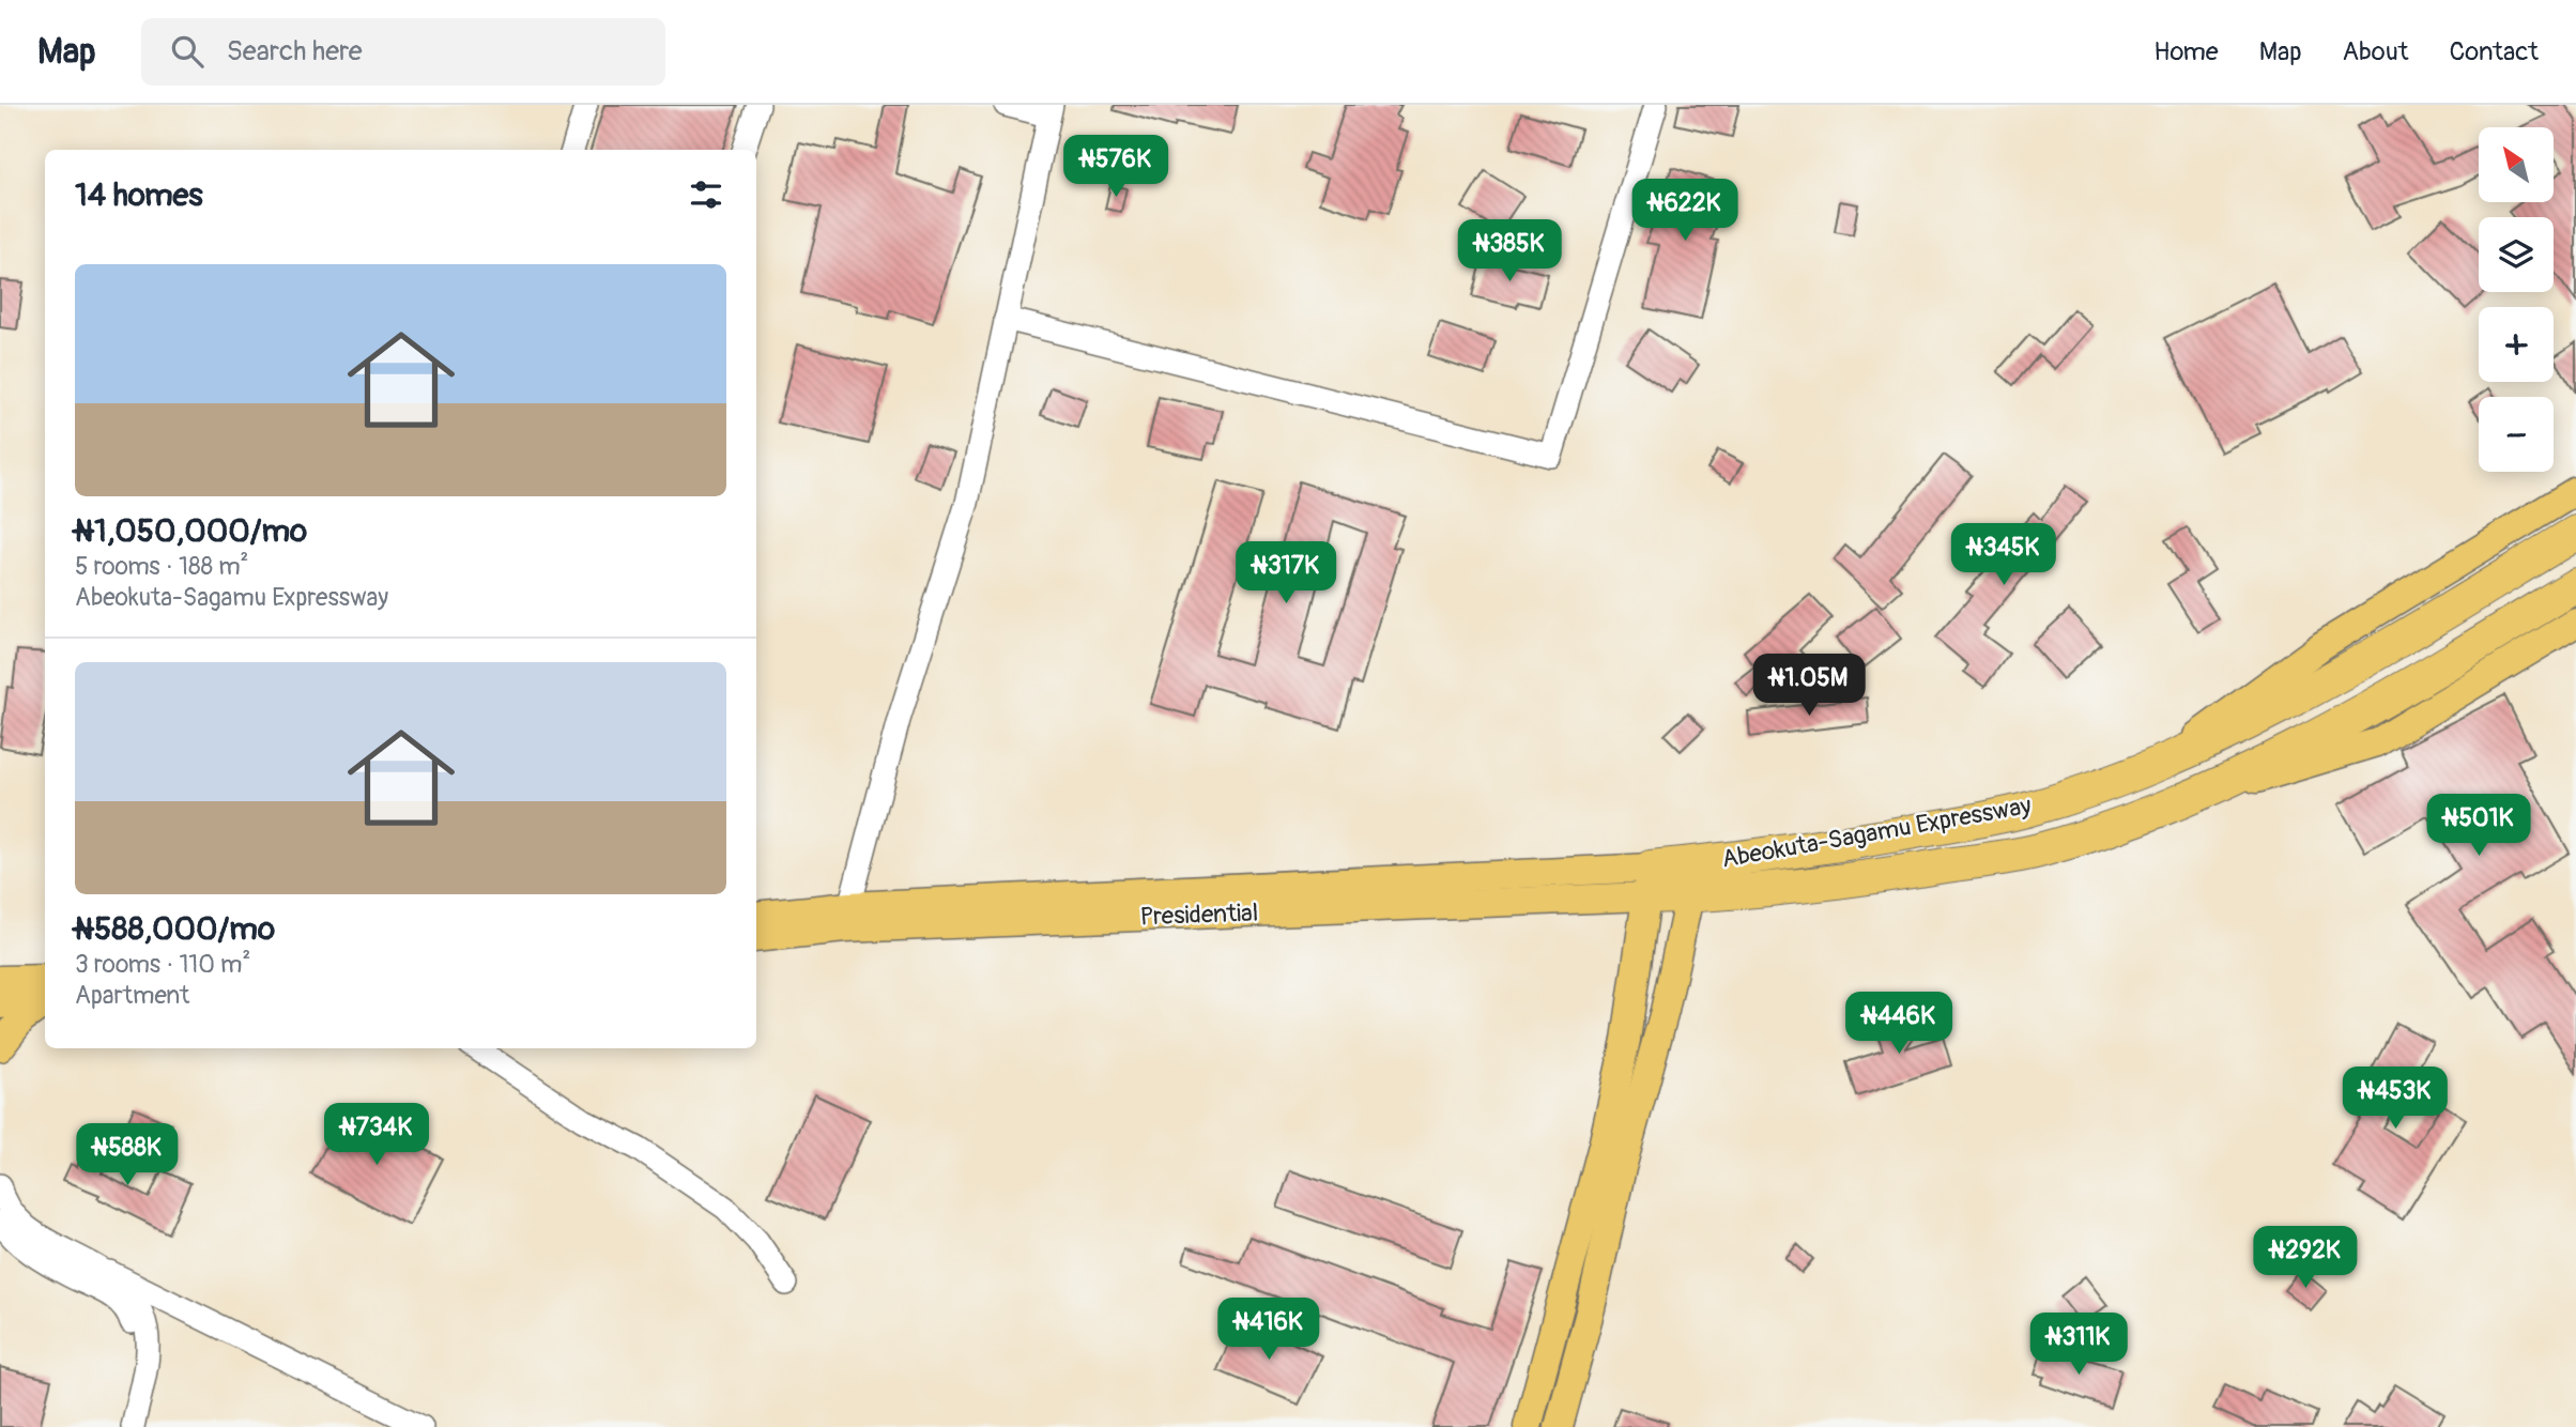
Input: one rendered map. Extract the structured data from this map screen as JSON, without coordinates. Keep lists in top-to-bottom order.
{
  "streets": {
    "highway": ["Abeokuta-Sagamu Expressway"]
  },
  "north": "top left",
  "page": {
    "header": "Map",
    "search": "Search here",
    "nav": [
      "Home",
      "Map",
      "About",
      "Contact"
    ],
    "map_buttons": ["+", "−"],
    "price": [
      "₦576K",
      "₦622K",
      "₦385K",
      "₦345K",
      "₦317K",
      "₦1.05M",
      "₦501K",
      "₦446K",
      "₦453K",
      "₦734K",
      "₦588K",
      "₦292K",
      "₦416K",
      "₦311K"
    ],
    "heading": "14 homes",
    "list": [
      {
        "name": "₦1,050,000/mo",
        "note": "5 rooms · 188 m² · Abeokuta-Sagamu Expressway"
      },
      {
        "name": "₦588,000/mo",
        "note": "3 rooms · 110 m² · Apartment"
      }
    ]
  }
}
